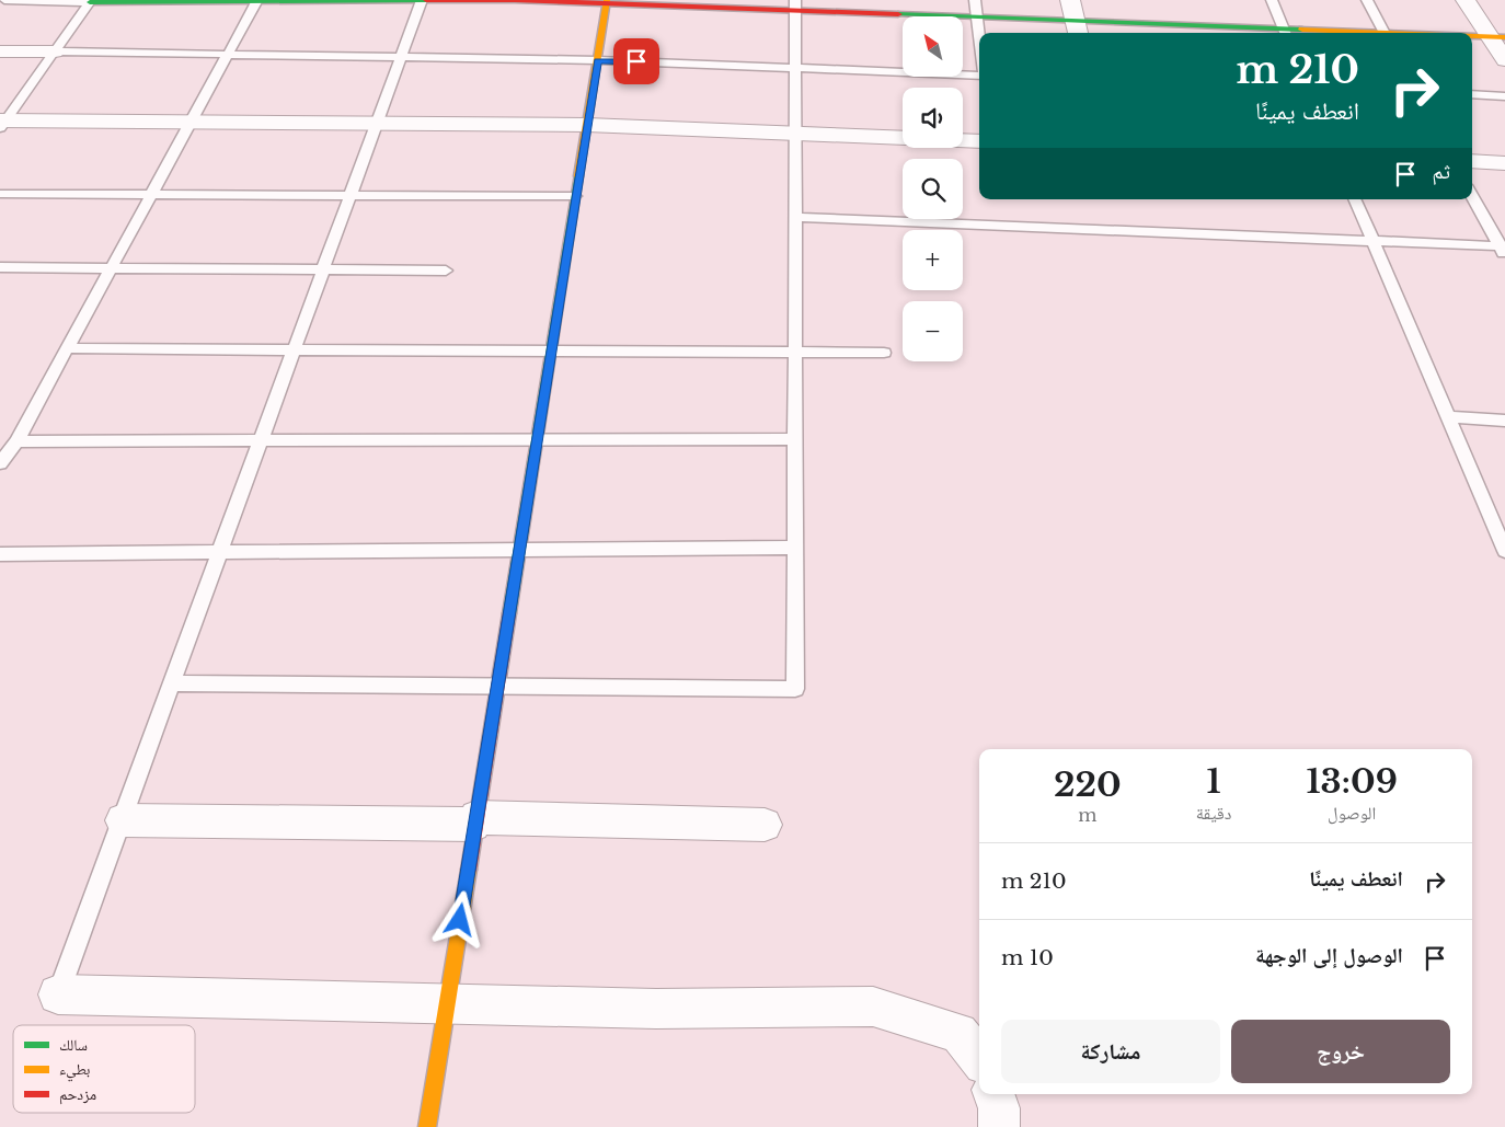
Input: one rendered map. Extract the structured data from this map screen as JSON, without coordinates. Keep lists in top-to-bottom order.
{
  "legend": ["سالك", "بطيء", "مزدحم"],
  "north": "top left",
  "page": {
    "map_buttons": ["+", "−"],
    "turn": ["210 m", "انعطف يمينًا"],
    "then": "ثم",
    "eta": [
      "13:09",
      "الوصول",
      "1",
      "دقيقة",
      "220",
      "m"
    ],
    "list": [
      {
        "name": "انعطف يمينًا",
        "value": "210 m"
      },
      {
        "name": "الوصول إلى الوجهة",
        "value": "10 m"
      }
    ],
    "buttons": ["خروج", "مشاركة"]
  }
}
